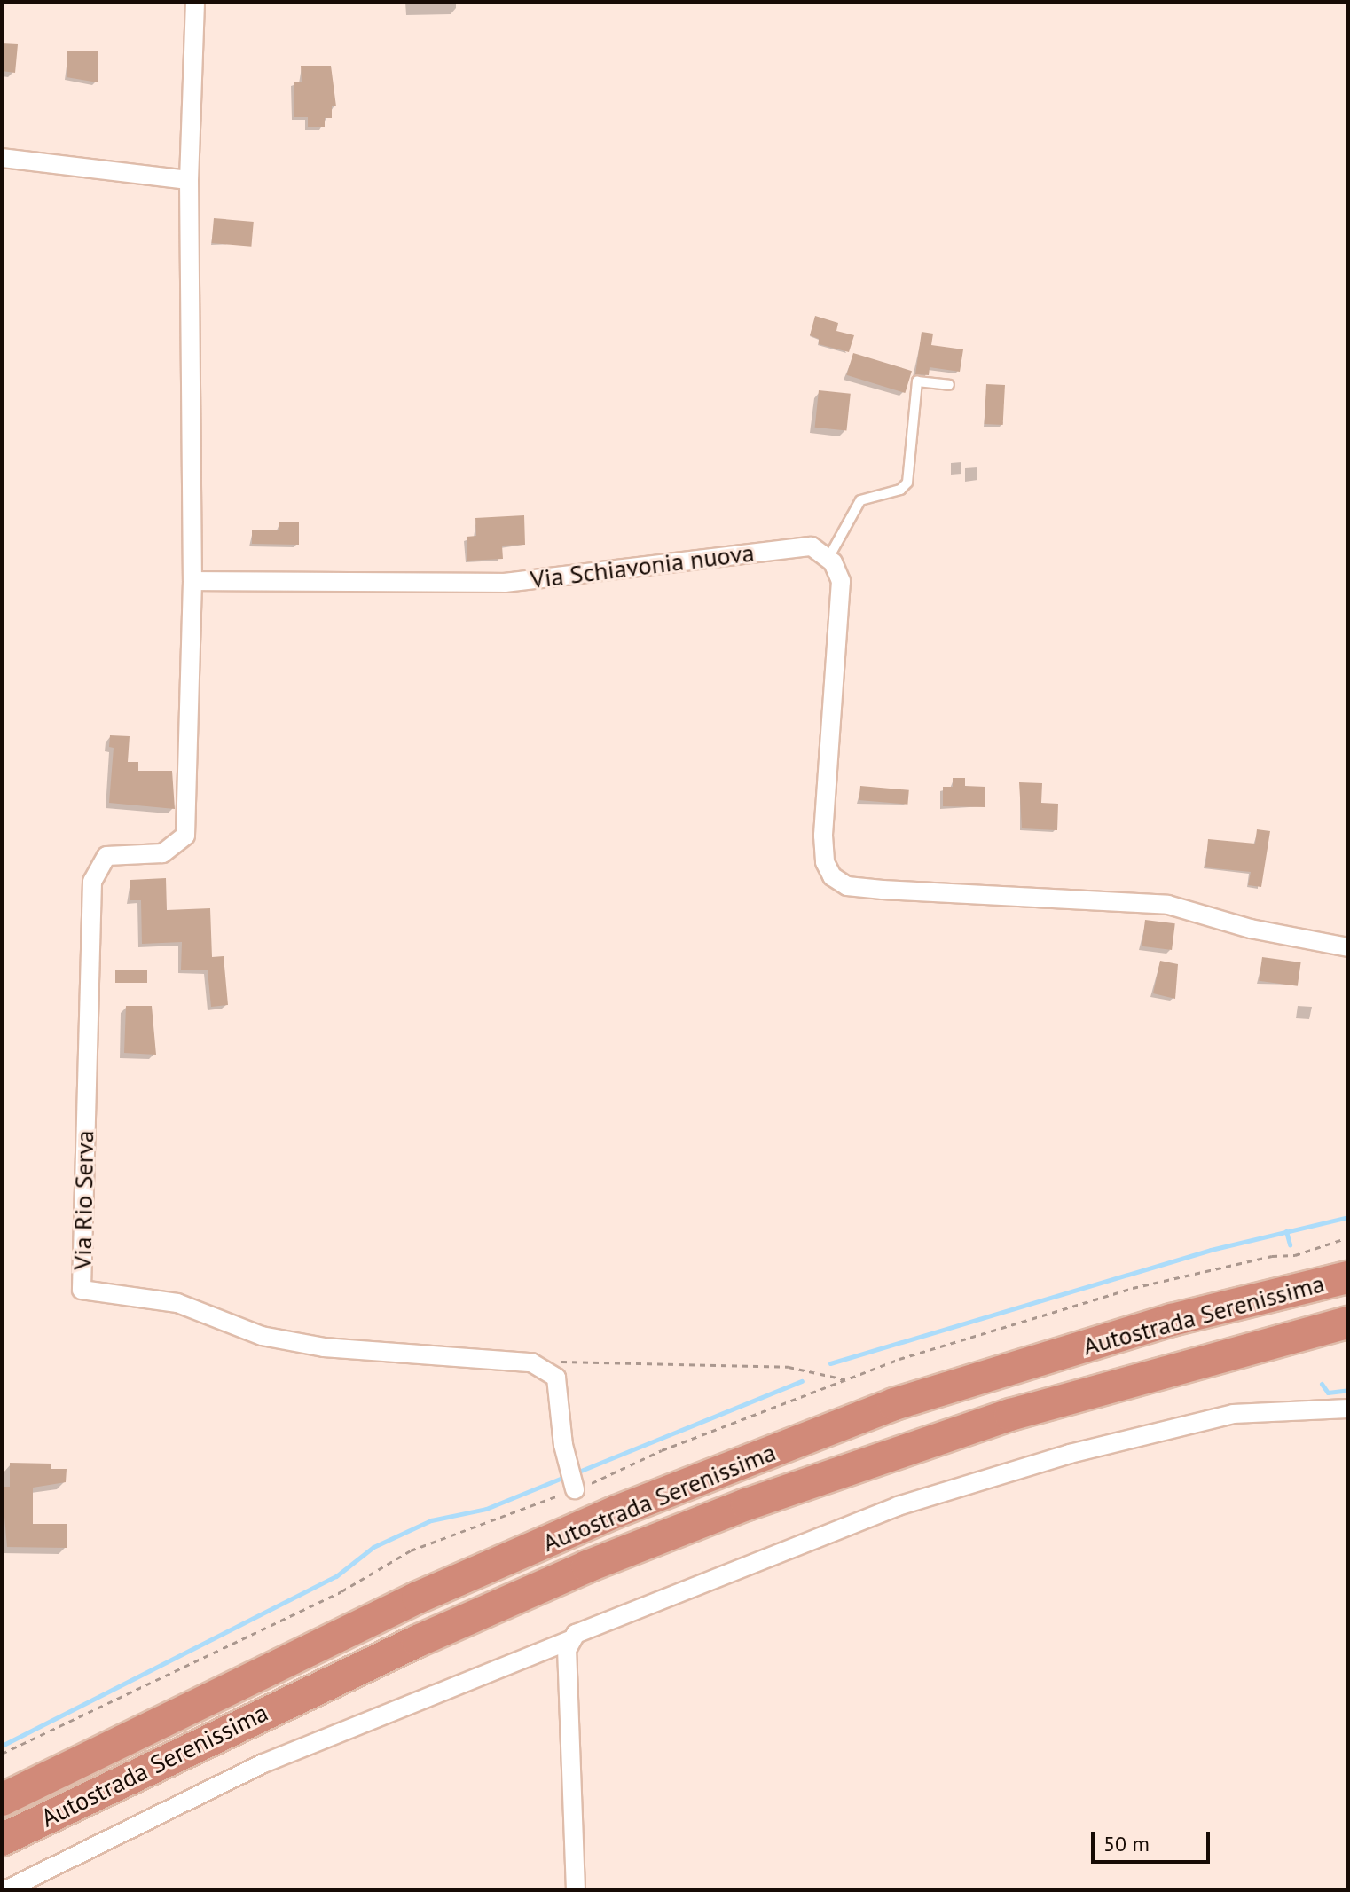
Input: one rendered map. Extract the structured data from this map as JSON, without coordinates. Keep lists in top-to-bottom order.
{
  "streets": {
    "highway": ["Autostrada Serenissima"],
    "street": ["Via Schiavonia nuova", "Via Rio Serva"]
  },
  "crossings": [
    ["Via Schiavonia nuova", "Via Rio Serva"]
  ],
  "scale_bar": "50 m"
}
